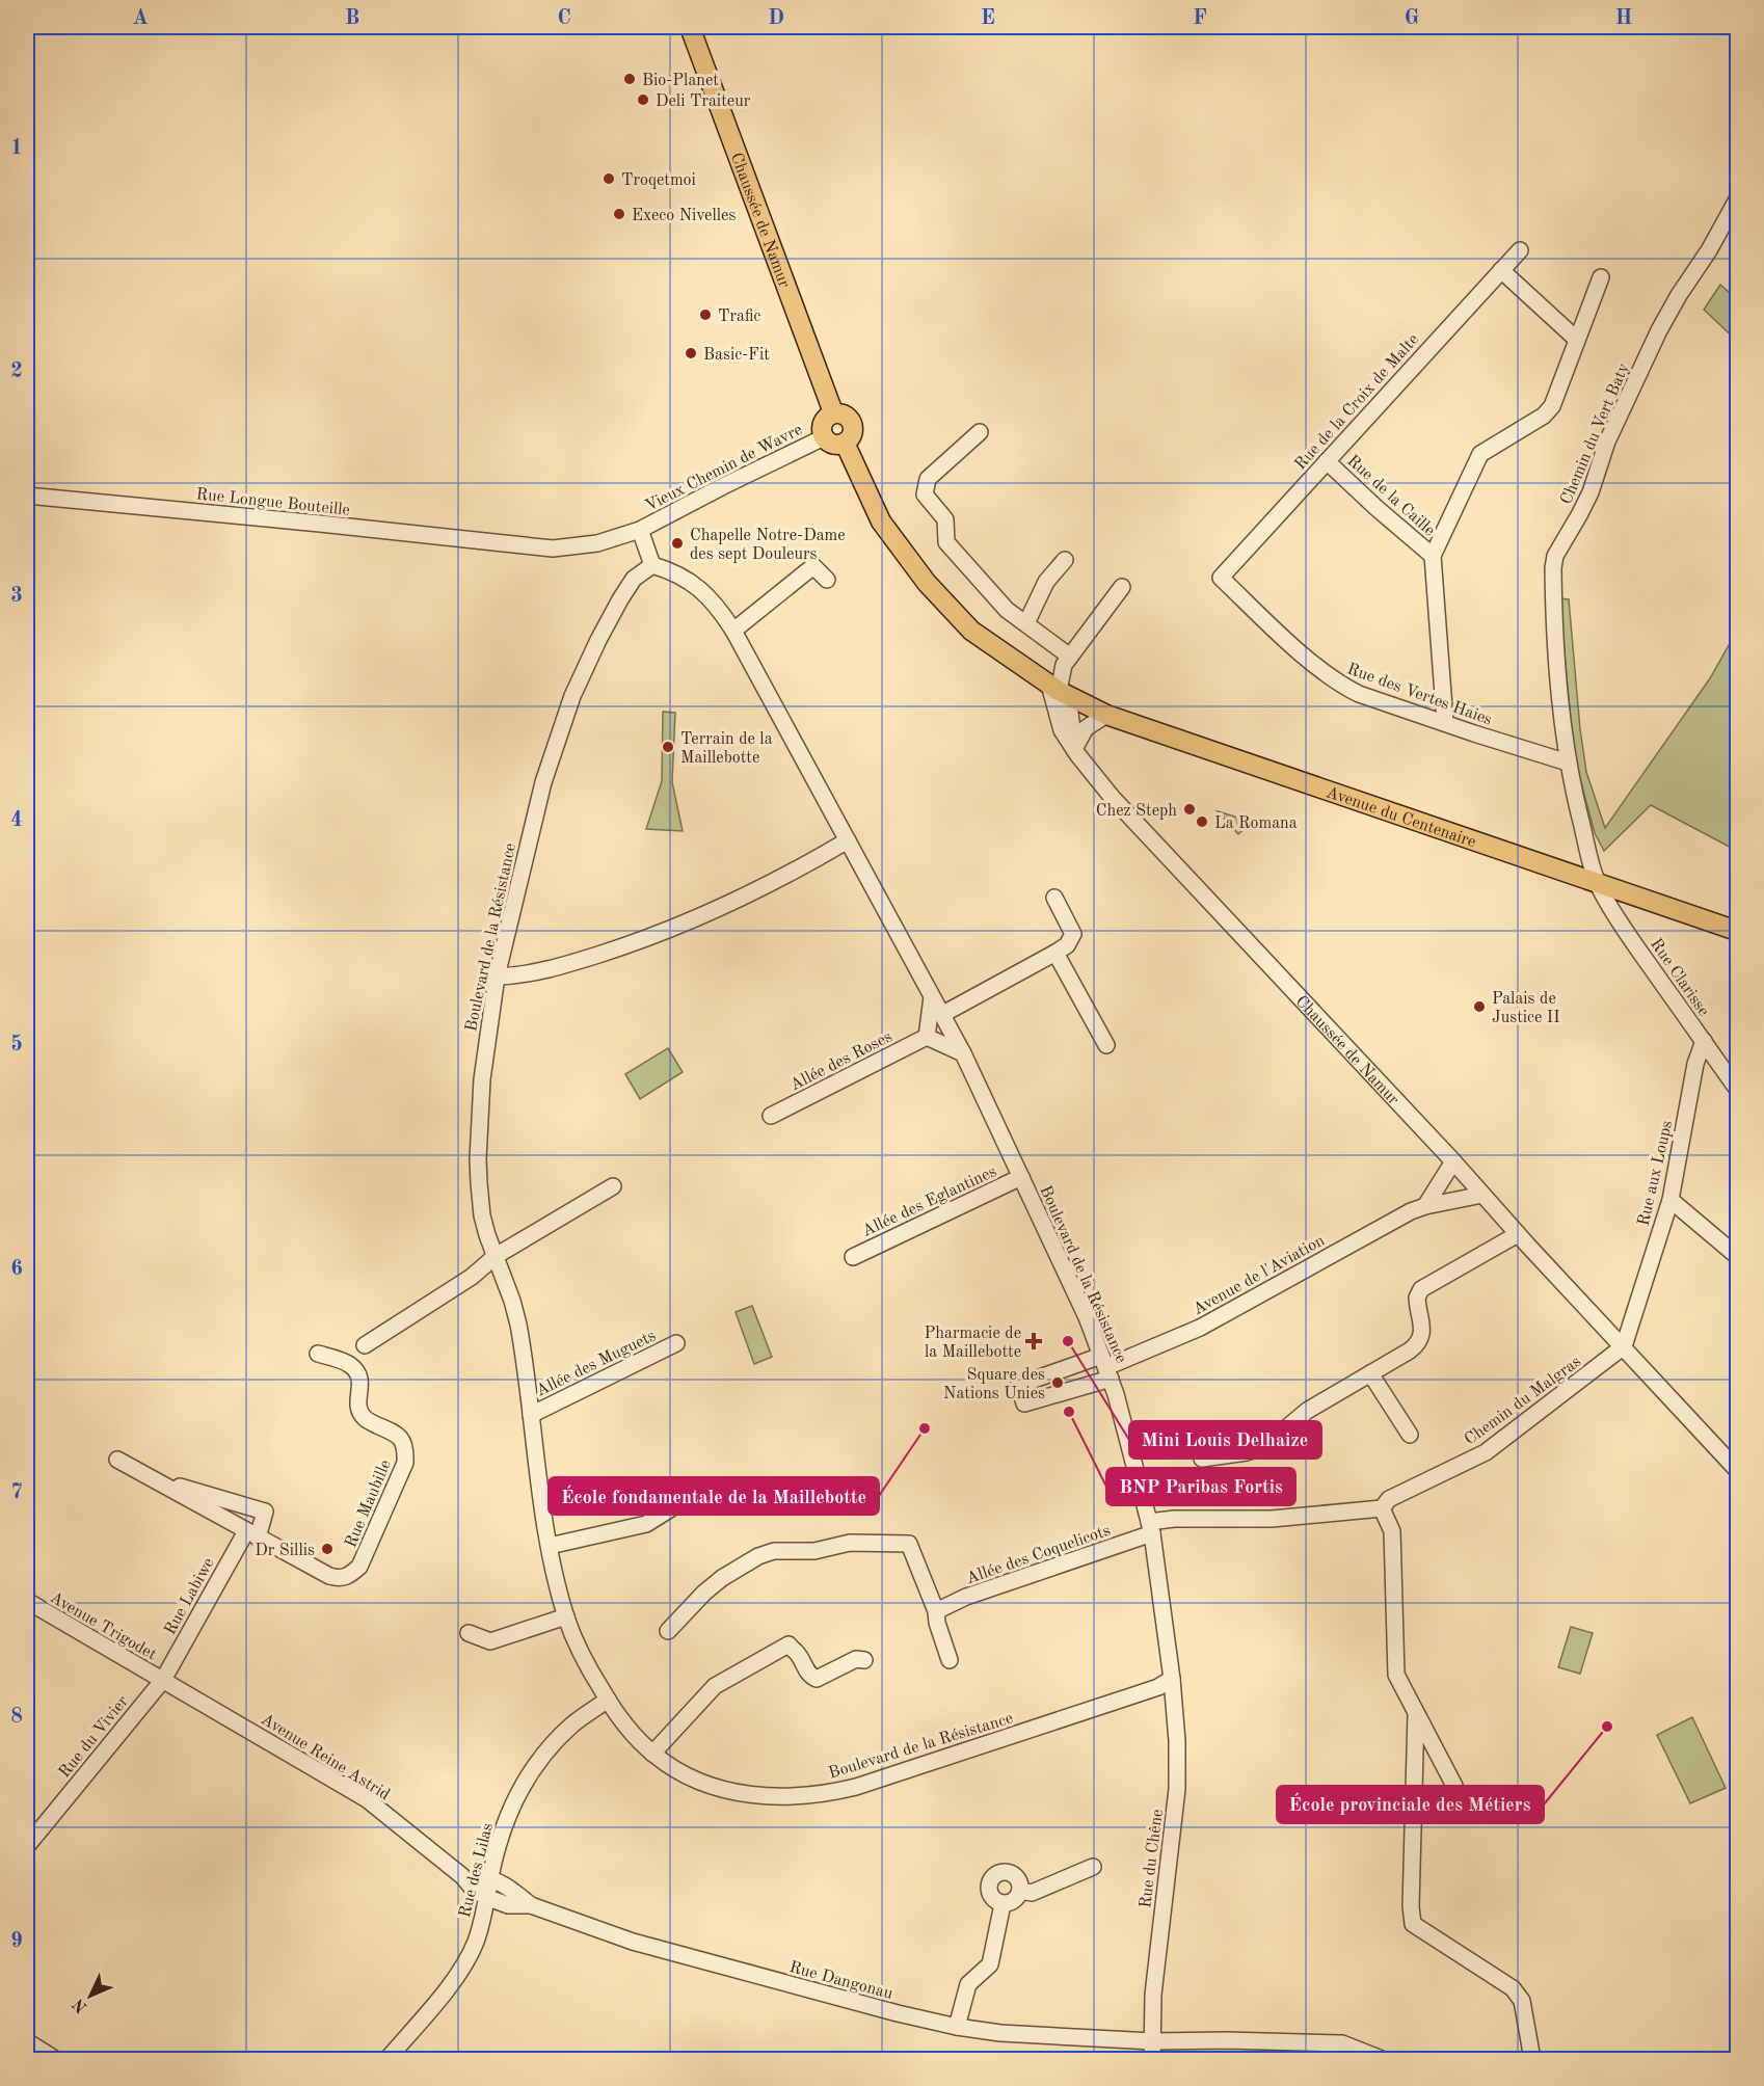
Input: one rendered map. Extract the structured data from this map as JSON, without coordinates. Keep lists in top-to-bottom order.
{
  "streets": {
    "main road": ["Chaussée de Namur", "Avenue du Centenaire"],
    "street": [
      "Rue de la Croix de Malte",
      "Chemin du Vert Baty",
      "Vieux Chemin de Wavre",
      "Rue de la Caille",
      "Rue Longue Bouteille",
      "Rue des Vertes Haies",
      "Boulevard de la Résistance",
      "Rue Clarisse",
      "Allée des Roses",
      "Rue aux Loups",
      "Allée des Eglantines",
      "Avenue de l'Aviation",
      "Allée des Muguets",
      "Chemin du Malgras",
      "Rue Maubille",
      "Allée des Coquelicots",
      "Rue Labiwe",
      "Avenue Trigodet",
      "Rue du Vivier",
      "Avenue Reine Astrid",
      "Rue du Chêne",
      "Rue des Lilas",
      "Rue Dangonau"
    ]
  },
  "crossings": [
    ["Chaussée de Namur", "Vieux Chemin de Wavre"],
    ["Chaussée de Namur", "Avenue du Centenaire"],
    ["Chaussée de Namur", "Rue aux Loups"],
    ["Chaussée de Namur", "Avenue de l'Aviation"],
    ["Chaussée de Namur", "Chemin du Malgras"],
    ["Rue de la Croix de Malte", "Rue de la Caille"],
    ["Rue de la Croix de Malte", "Rue des Vertes Haies"],
    ["Chemin du Vert Baty", "Rue des Vertes Haies"],
    ["Chemin du Vert Baty", "Avenue du Centenaire"],
    ["Chemin du Vert Baty", "Rue Clarisse"],
    ["Vieux Chemin de Wavre", "Rue Longue Bouteille"],
    ["Vieux Chemin de Wavre", "Avenue du Centenaire"],
    ["Avenue du Centenaire", "Rue Clarisse"],
    ["Boulevard de la Résistance", "Allée des Eglantines"],
    ["Boulevard de la Résistance", "Avenue de l'Aviation"],
    ["Boulevard de la Résistance", "Allée des Muguets"],
    ["Boulevard de la Résistance", "Allée des Coquelicots"],
    ["Boulevard de la Résistance", "Rue du Chêne"],
    ["Boulevard de la Résistance", "Rue des Lilas"],
    ["Rue Clarisse", "Rue aux Loups"],
    ["Rue aux Loups", "Chemin du Malgras"],
    ["Rue Maubille", "Rue Labiwe"],
    ["Rue Labiwe", "Avenue Trigodet"],
    ["Rue Labiwe", "Rue du Vivier"],
    ["Rue Labiwe", "Avenue Reine Astrid"],
    ["Avenue Trigodet", "Rue du Vivier"],
    ["Avenue Trigodet", "Avenue Reine Astrid"],
    ["Rue du Vivier", "Avenue Reine Astrid"],
    ["Avenue Reine Astrid", "Rue des Lilas"],
    ["Avenue Reine Astrid", "Rue Dangonau"],
    ["Rue du Chêne", "Rue Dangonau"],
    ["Rue des Lilas", "Rue Dangonau"]
  ],
  "places": {
    "other": [
      "Bio-Planet",
      "Deli Traiteur",
      "Troqetmoi",
      "Execo Nivelles",
      "Trafic",
      "Basic-Fit",
      "Chapelle Notre-Dame des sept Douleurs",
      "Terrain de la Maillebotte",
      "Chez Steph",
      "La Romana",
      "Palais de Justice II",
      "Mini Louis Delhaize",
      "Square des Nations Unies",
      "BNP Paribas Fortis",
      "École fondamentale de la Maillebotte",
      "Dr Sillis",
      "École provinciale des Métiers"
    ],
    "health": ["Pharmacie de la Maillebotte"]
  },
  "north": "bottom left",
  "grid": {
    "columns": [
      "A",
      "B",
      "C",
      "D",
      "E",
      "F",
      "G",
      "H"
    ],
    "rows": [
      "1",
      "2",
      "3",
      "4",
      "5",
      "6",
      "7",
      "8",
      "9"
    ]
  }
}
